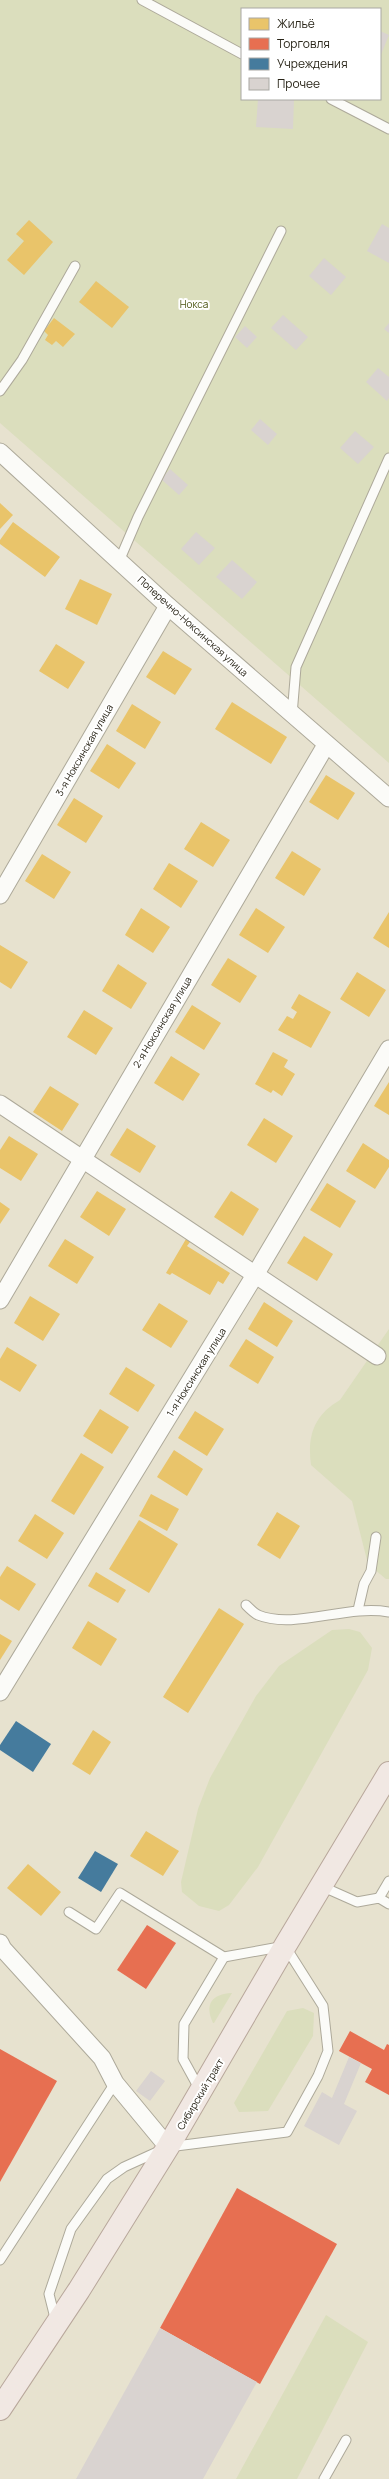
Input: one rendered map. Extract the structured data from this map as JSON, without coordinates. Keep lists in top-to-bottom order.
{
  "streets": {
    "main road": ["Сибирский тракт"],
    "street": [
      "Поперечно-Ноксинская улица",
      "3-я Ноксинская улица",
      "2-я Ноксинская улица",
      "1-я Ноксинская улица"
    ]
  },
  "crossings": [
    ["Поперечно-Ноксинская улица", "3-я Ноксинская улица"],
    ["Поперечно-Ноксинская улица", "2-я Ноксинская улица"]
  ],
  "parks": ["Нокса"],
  "legend": [
    "Жильё",
    "Торговля",
    "Учреждения",
    "Прочее"
  ]
}
